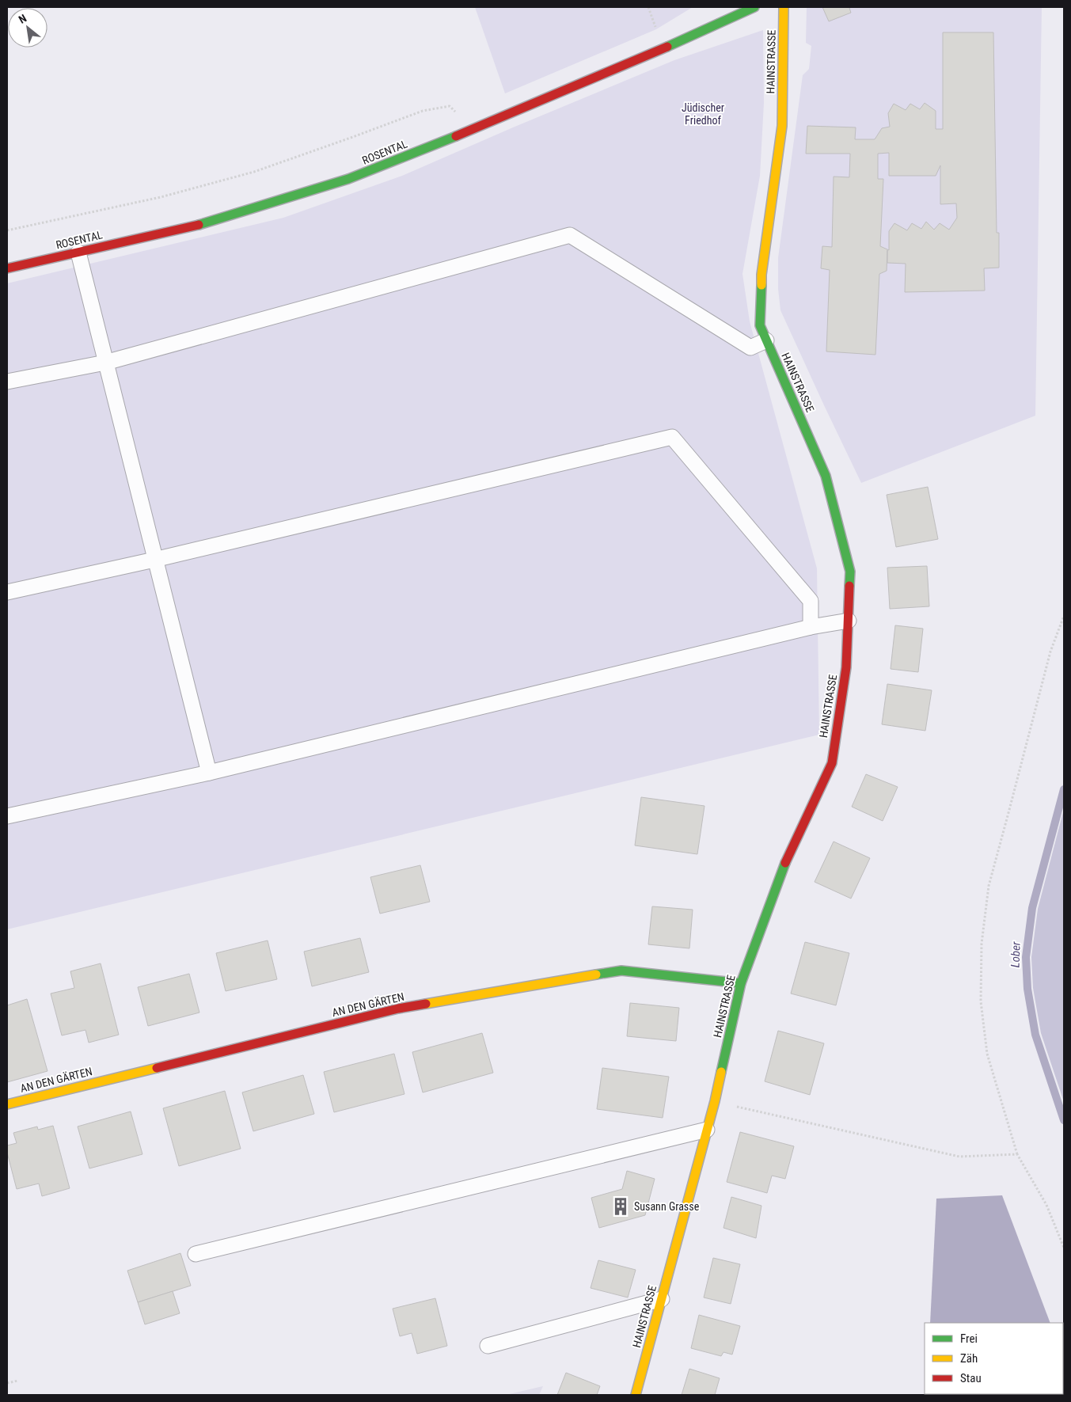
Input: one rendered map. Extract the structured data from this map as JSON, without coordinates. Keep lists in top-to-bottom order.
{
  "streets": {
    "street": ["HAINSTRASSE", "ROSENTAL", "AN DEN GÄRTEN"]
  },
  "crossings": [
    ["HAINSTRASSE", "AN DEN GÄRTEN"]
  ],
  "water": ["Lober"],
  "parks": ["Jüdischer Friedhof"],
  "places": {
    "building": ["Susann Grasse"]
  },
  "legend": ["Frei", "Zäh", "Stau"],
  "north": "top left"
}
